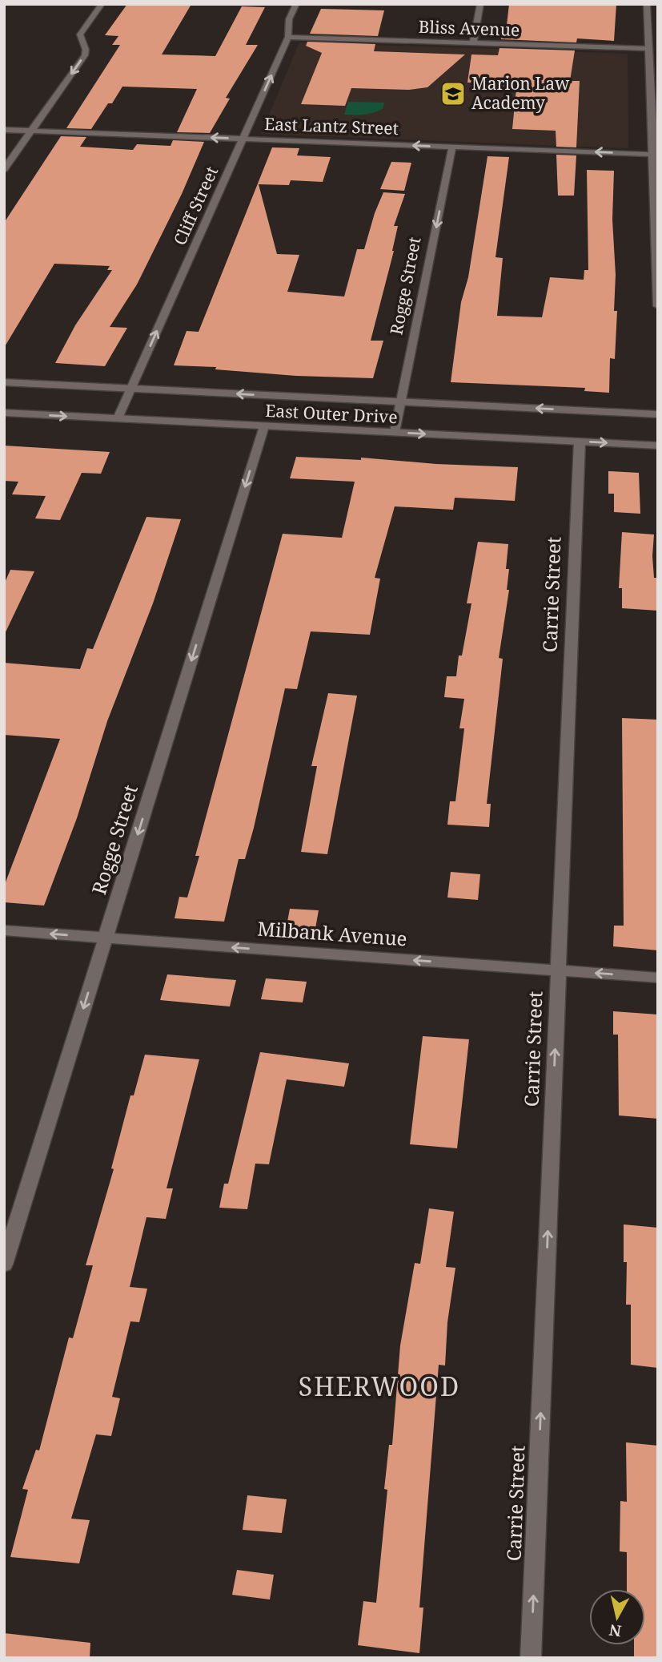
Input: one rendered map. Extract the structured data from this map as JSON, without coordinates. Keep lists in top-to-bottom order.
{
  "streets": {
    "street": [
      "Bliss Avenue",
      "East Lantz Street",
      "Cliff Street",
      "Rogge Street",
      "East Outer Drive",
      "Carrie Street",
      "Milbank Avenue"
    ]
  },
  "crossings": [
    ["Bliss Avenue", "Cliff Street"],
    ["East Lantz Street", "Cliff Street"],
    ["East Lantz Street", "Rogge Street"],
    ["Cliff Street", "East Outer Drive"],
    ["Rogge Street", "East Outer Drive"],
    ["Rogge Street", "Milbank Avenue"],
    ["East Outer Drive", "Carrie Street"],
    ["Carrie Street", "Milbank Avenue"]
  ],
  "one_way": [
    "East Lantz Street",
    "Cliff Street",
    "Rogge Street",
    "Carrie Street",
    "Milbank Avenue"
  ],
  "districts": ["SHERWOOD"],
  "places": {
    "school or university": ["Marion Law Academy"]
  },
  "north": "bottom"
}
